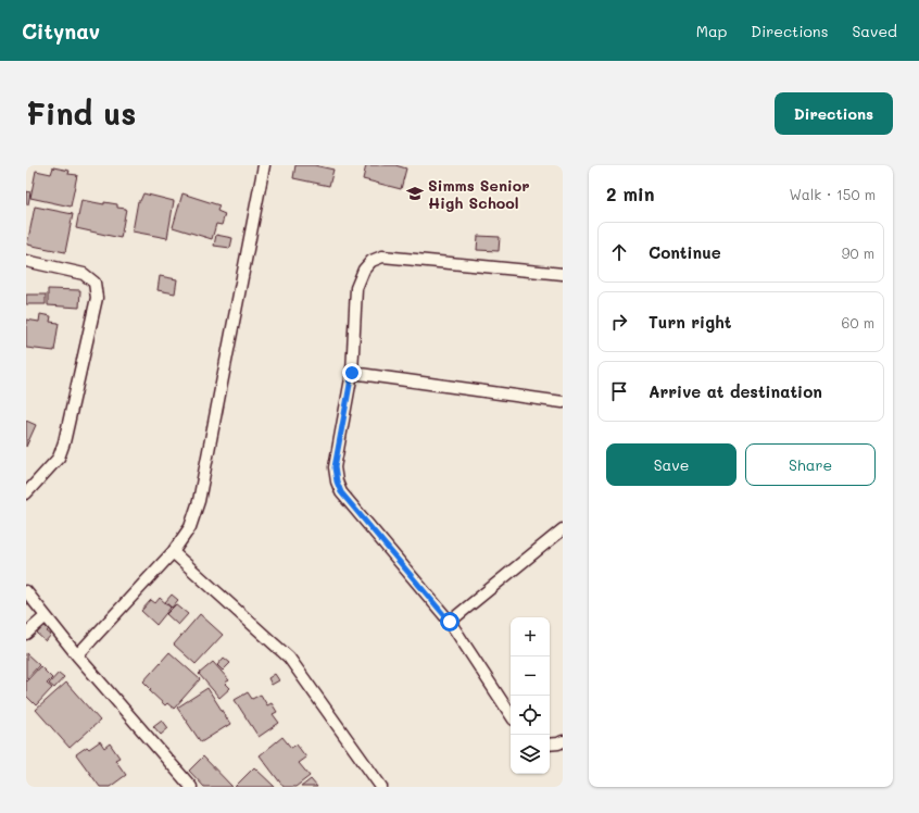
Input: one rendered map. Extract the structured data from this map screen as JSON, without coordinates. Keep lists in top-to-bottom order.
{
  "places": {
    "school or university": ["Simms Senior High School"]
  },
  "page": {
    "header": "Citynav",
    "nav": ["Map", "Directions", "Saved"],
    "buttons": [
      "Directions",
      ["Save", "Share"]
    ],
    "title": "Find us",
    "heading": ["2 min", "Walk · 150 m"],
    "list": [
      ["Continue", "90 m"],
      ["Turn right", "60 m"],
      "Arrive at destination"
    ],
    "map_buttons": ["+", "−"]
  }
}
